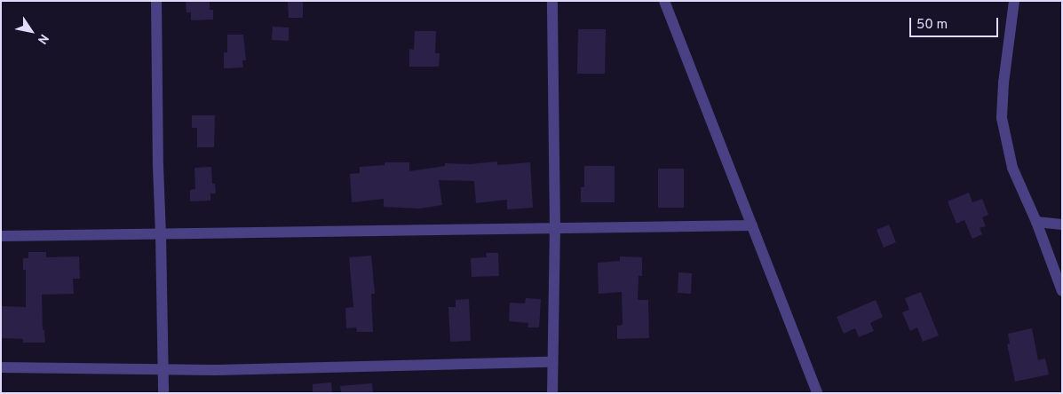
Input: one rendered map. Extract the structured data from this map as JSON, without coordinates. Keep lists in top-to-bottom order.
{
  "scale_bar": "50 m",
  "north": "bottom right"
}
